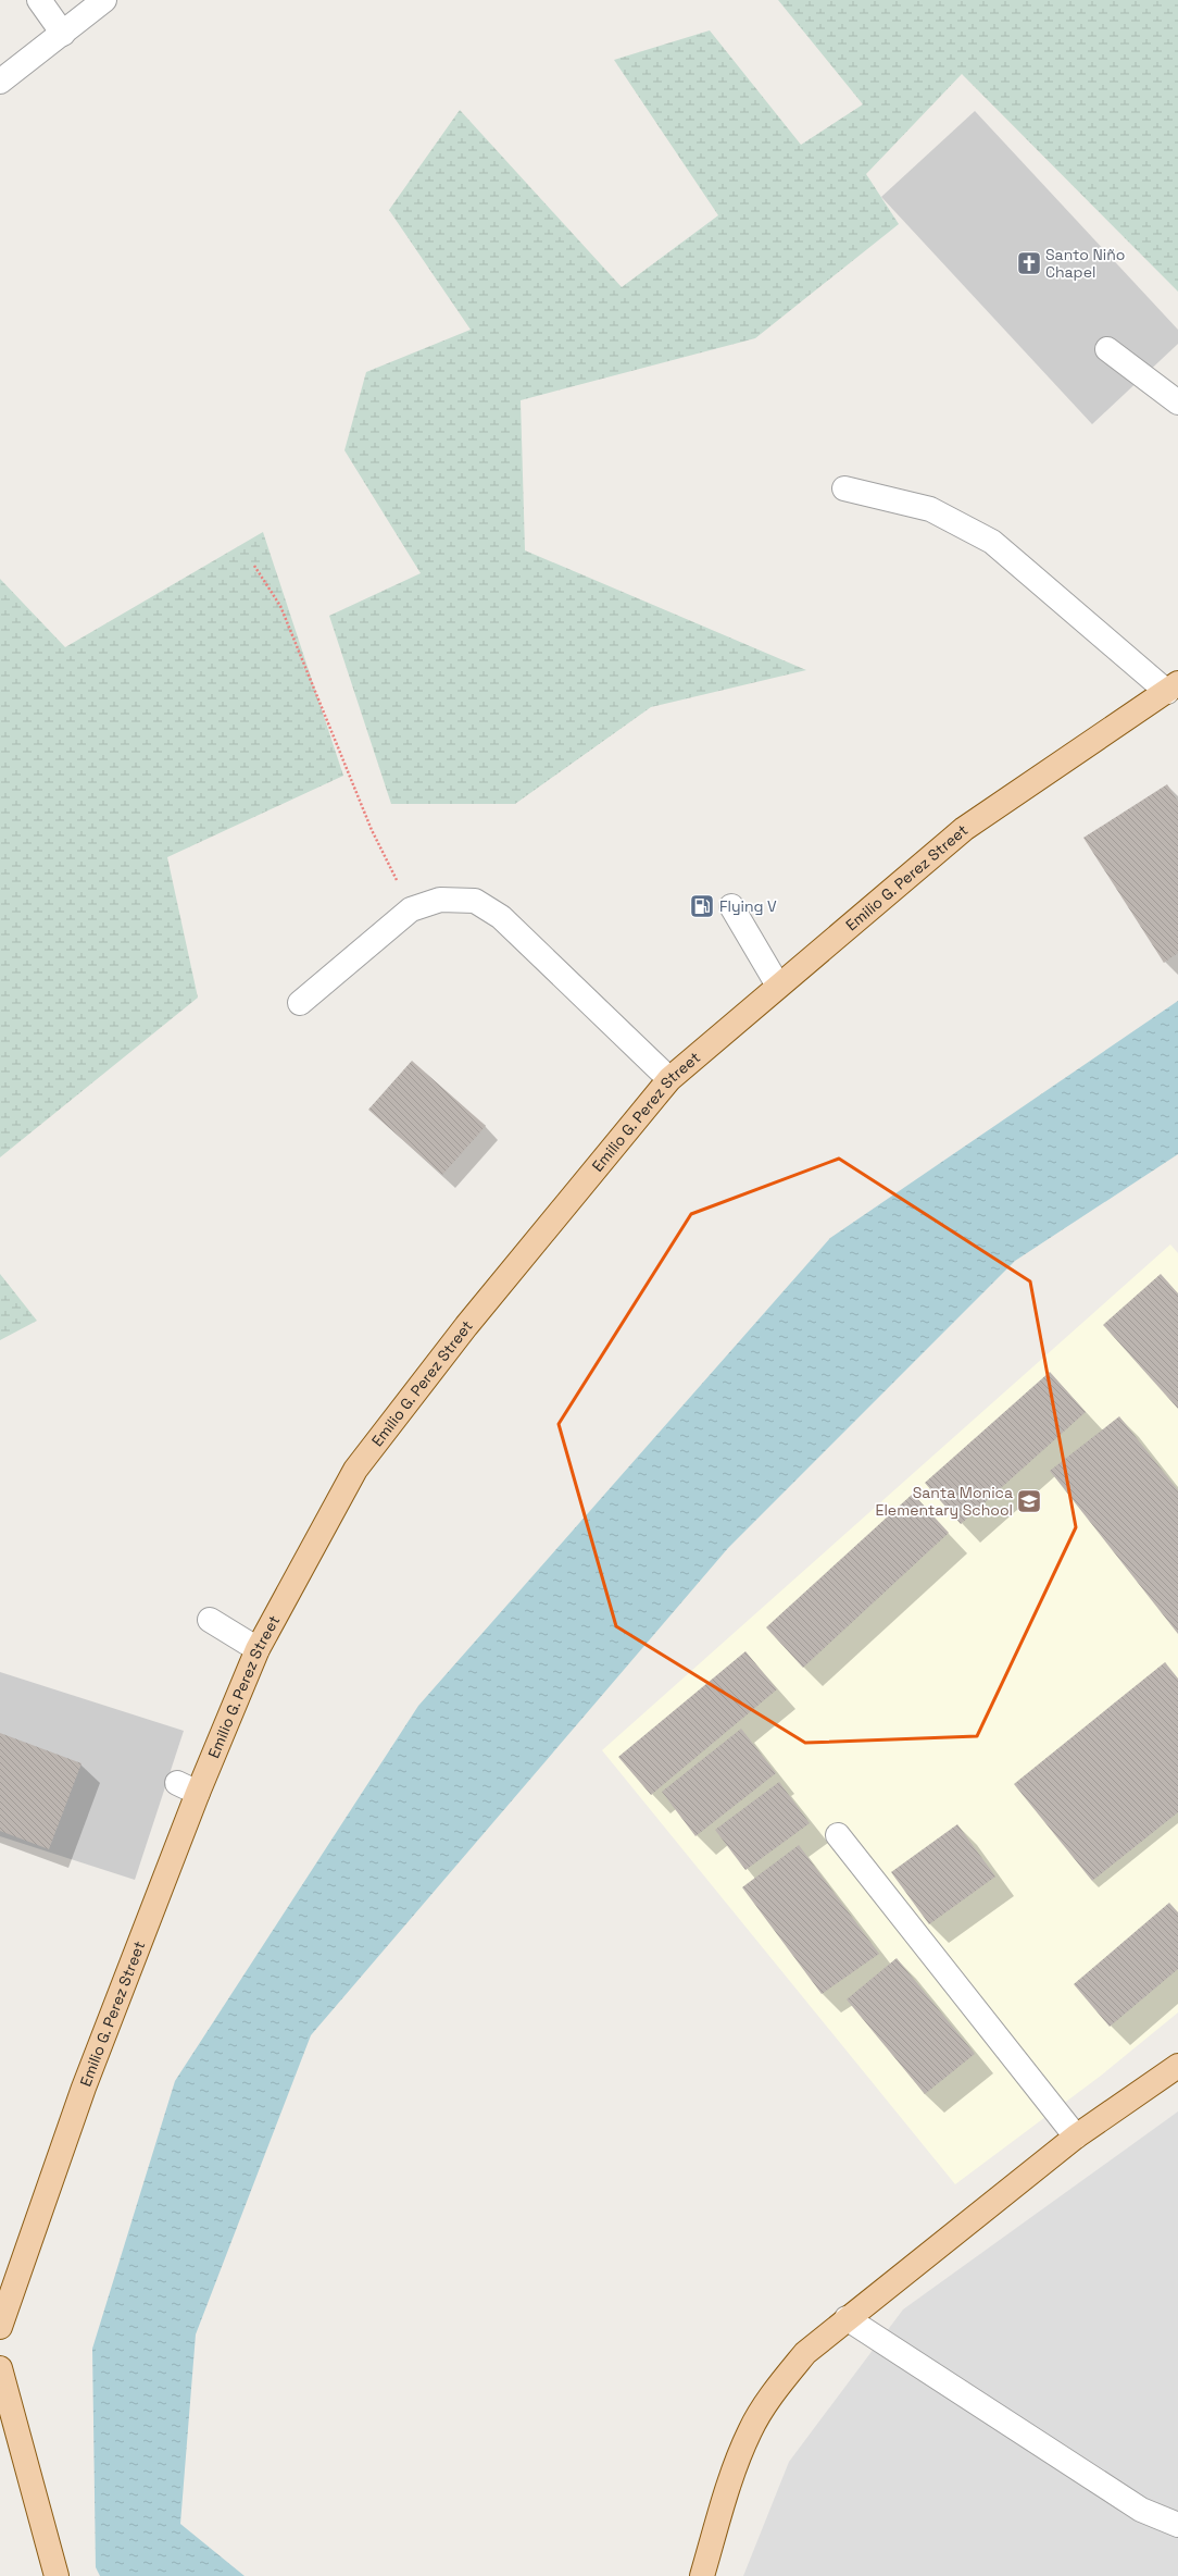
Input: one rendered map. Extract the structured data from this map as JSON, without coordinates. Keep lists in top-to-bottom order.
{
  "streets": {
    "main road": ["Emilio G. Perez Street"]
  },
  "places": {
    "church": ["Santo Niño Chapel"],
    "fuel station": ["Flying V"],
    "school or university": ["Santa Monica Elementary School"]
  }
}
